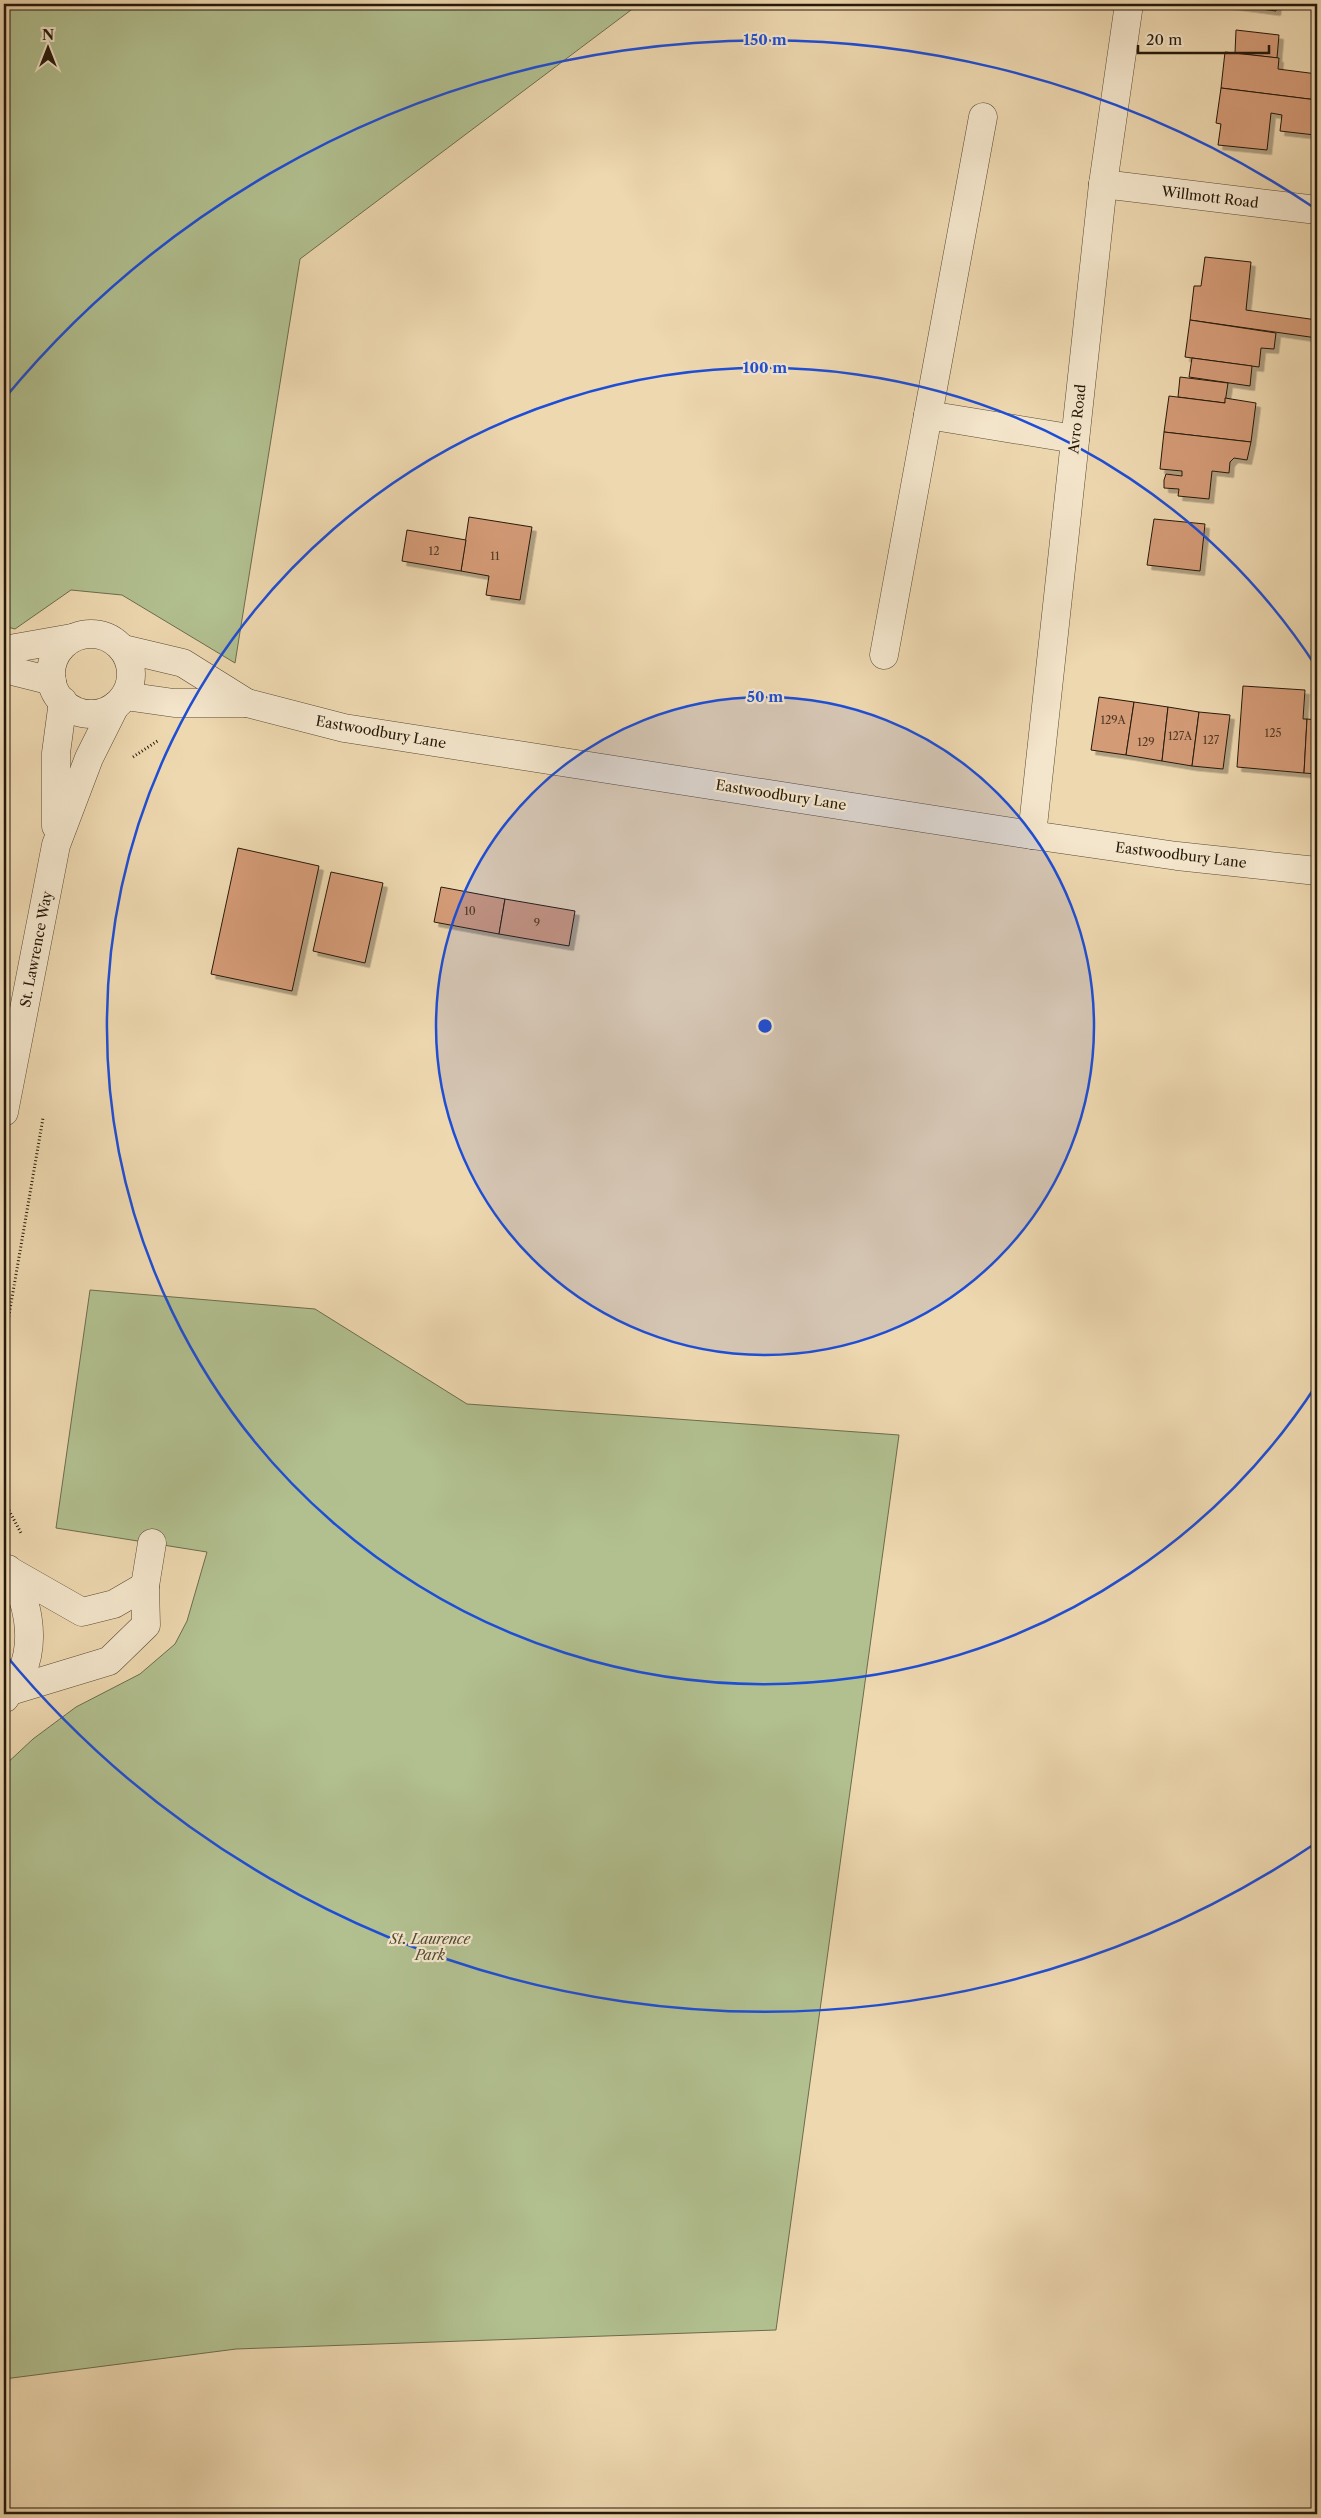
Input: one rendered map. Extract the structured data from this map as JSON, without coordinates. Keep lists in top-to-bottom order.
{
  "streets": {
    "street": [
      "Willmott Road",
      "Avro Road",
      "Eastwoodbury Lane",
      "St. Lawrence Way"
    ]
  },
  "crossings": [
    ["Willmott Road", "Avro Road"],
    ["Avro Road", "Eastwoodbury Lane"],
    ["Eastwoodbury Lane", "St. Lawrence Way"]
  ],
  "parks": ["St. Laurence Park"],
  "house_numbers": [
    "12",
    "11",
    "129A",
    "125",
    "127A",
    "127",
    "129",
    "10",
    "9"
  ],
  "scale_bar": "20 m",
  "north": "top",
  "rings": ["150 m", "100 m", "50 m"]
}
